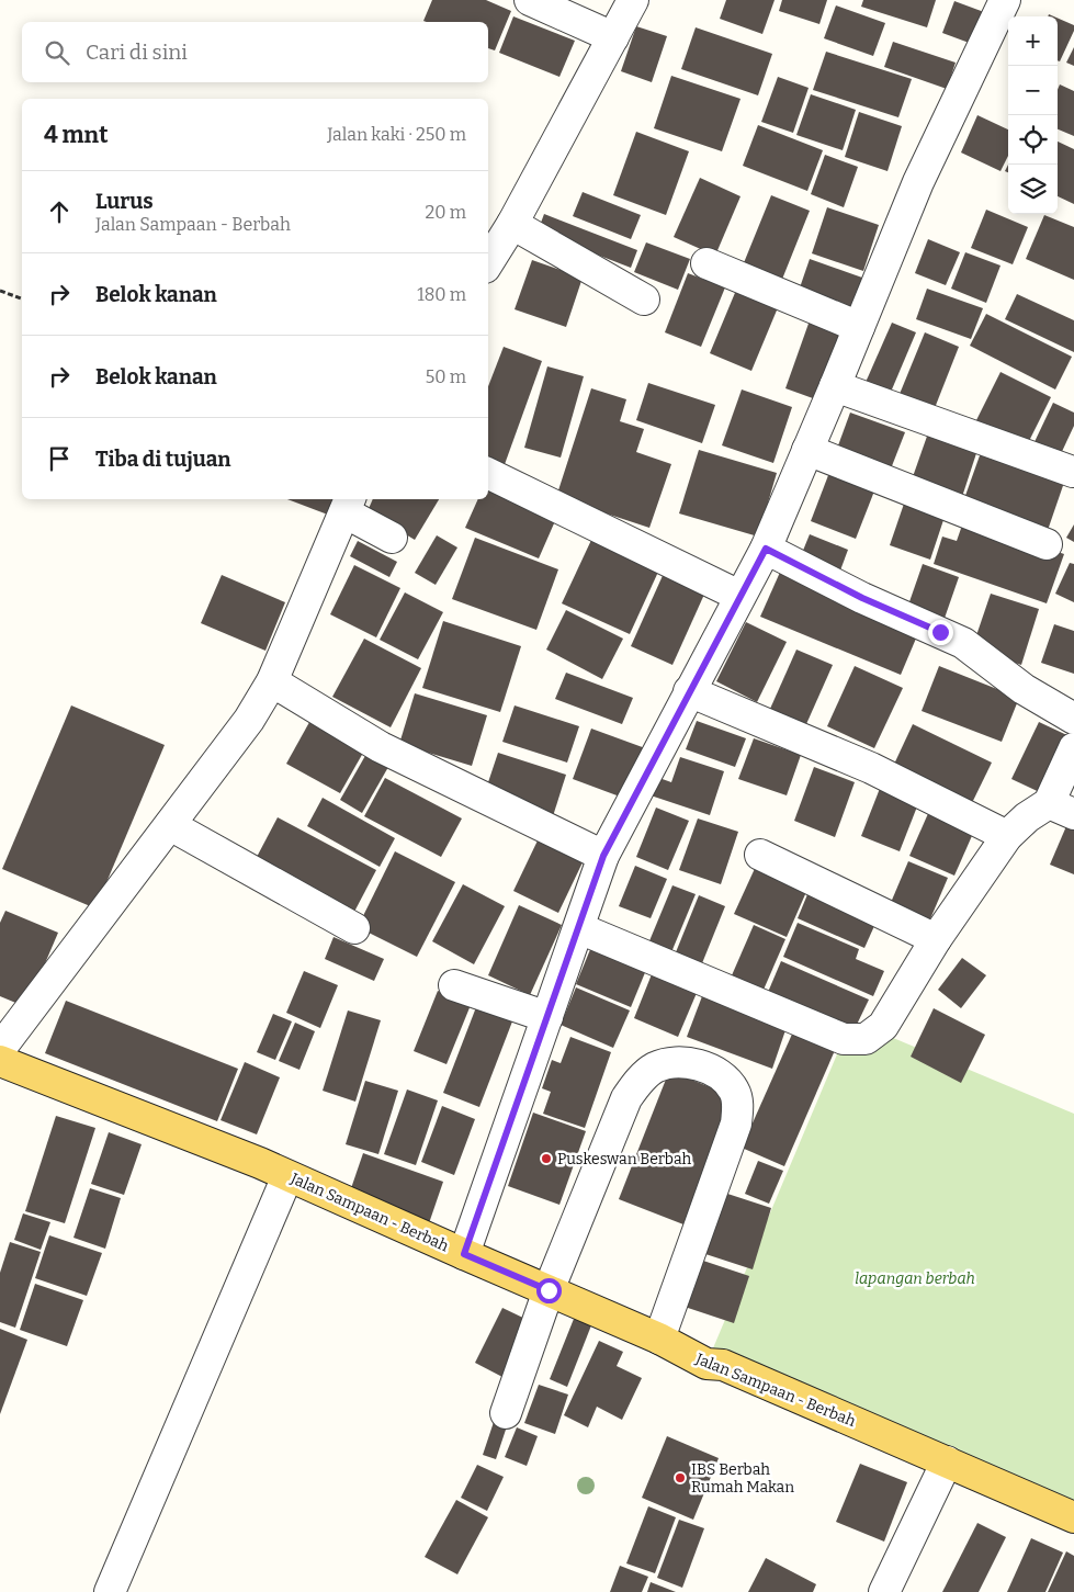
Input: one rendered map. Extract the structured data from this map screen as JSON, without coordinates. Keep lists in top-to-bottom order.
{
  "streets": {
    "main road": ["Jalan Sampaan - Berbah"]
  },
  "parks": ["lapangan berbah"],
  "places": ["Puskeswan Berbah", "IBS Berbah Rumah Makan"],
  "page": {
    "map_buttons": ["+", "−"],
    "search": "Cari di sini",
    "heading": ["4 mnt", "Jalan kaki · 250 m"],
    "list": [
      ["Lurus", "Jalan Sampaan - Berbah", "20 m"],
      ["Belok kanan", "180 m"],
      ["Belok kanan", "50 m"],
      "Tiba di tujuan"
    ]
  }
}
